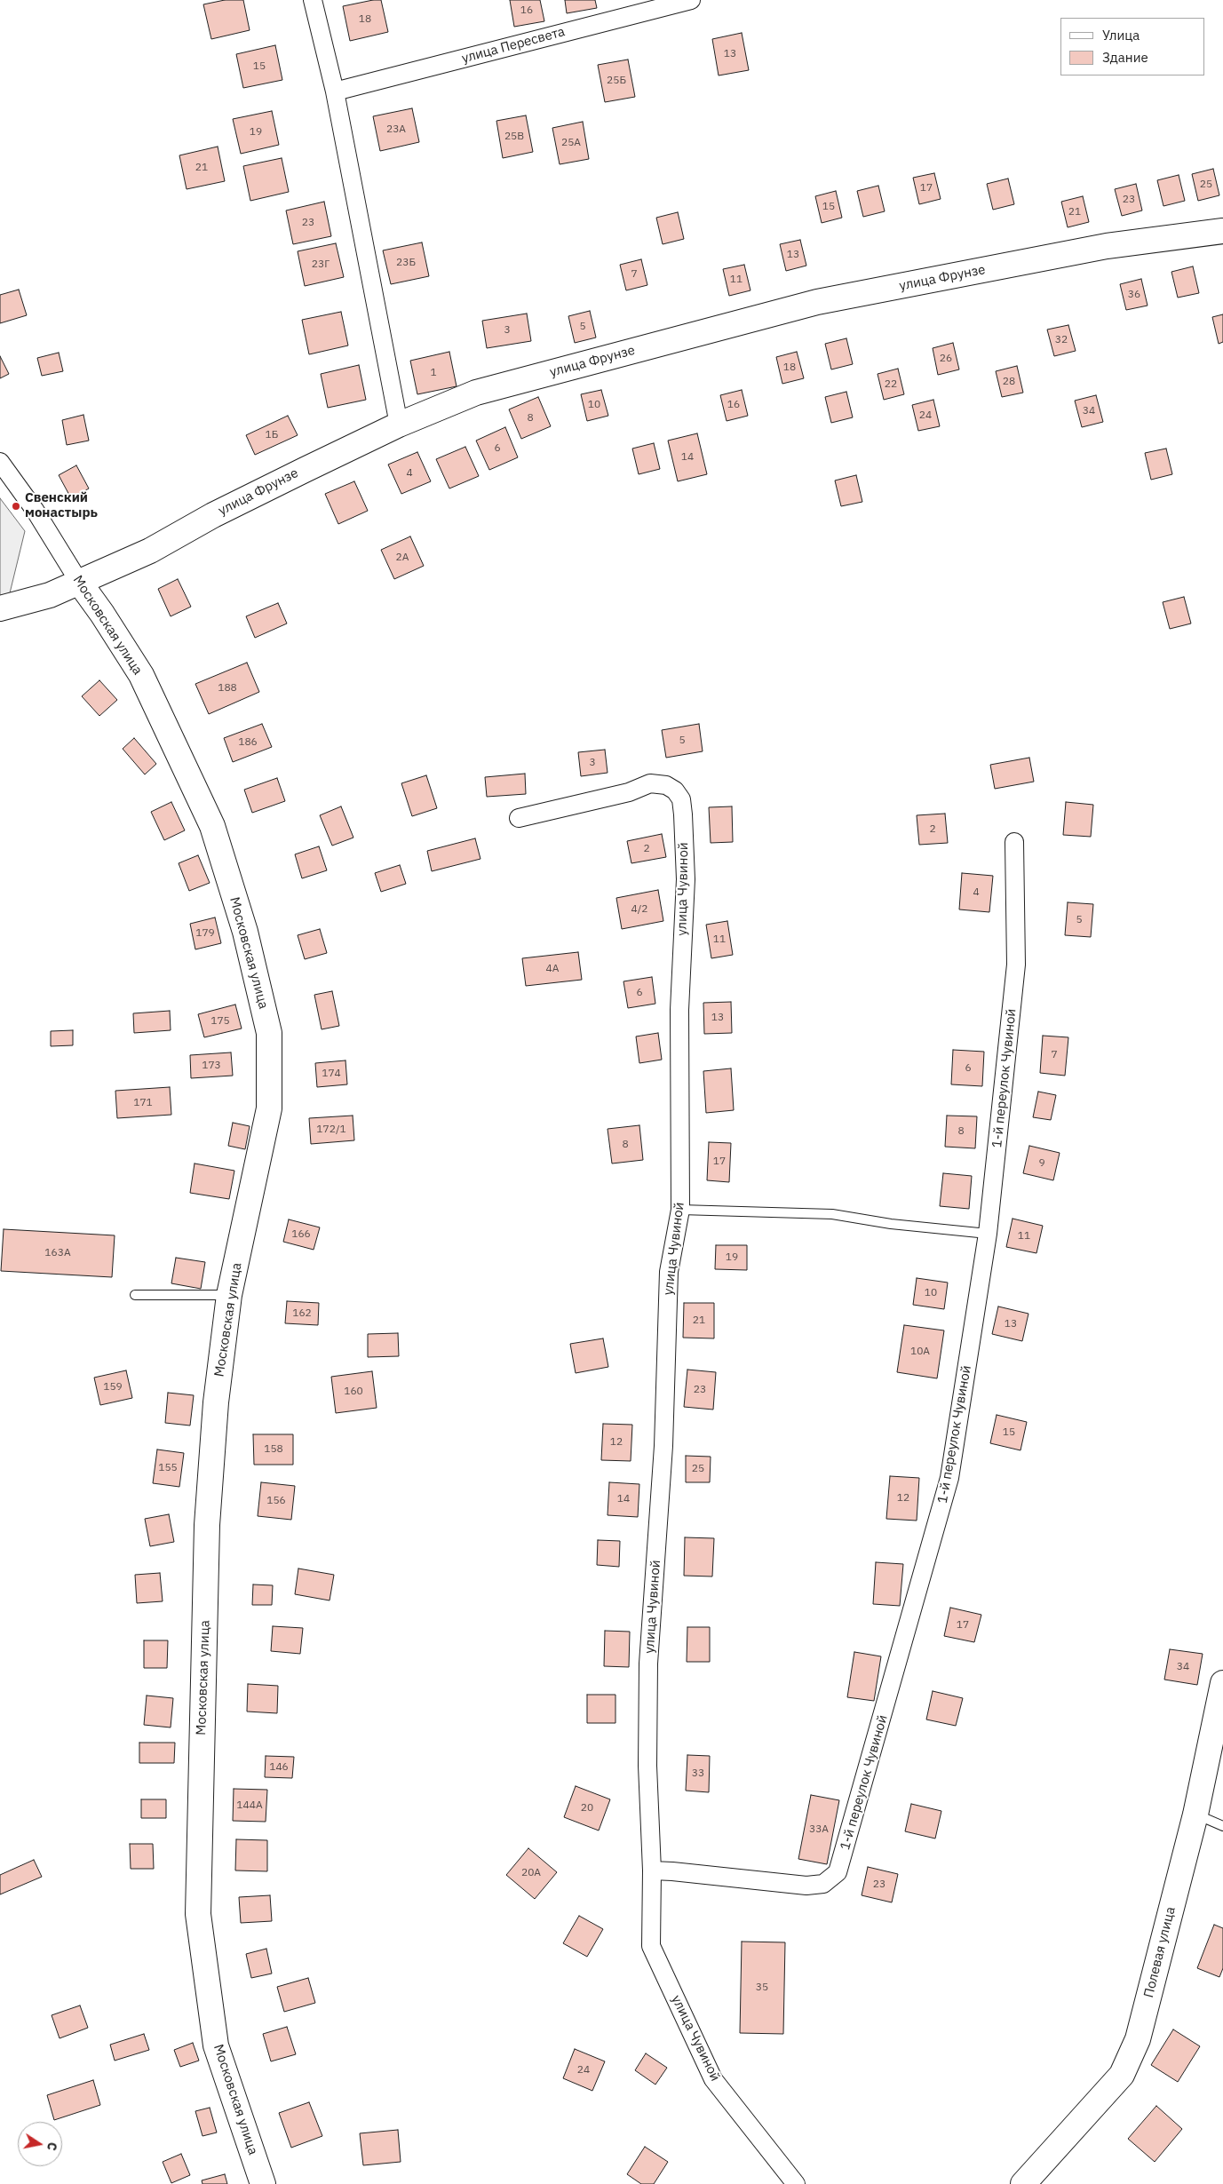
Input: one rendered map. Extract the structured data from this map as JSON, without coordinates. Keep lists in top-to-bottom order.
{
  "streets": {
    "street": [
      "улица Пересвета",
      "улица Фрунзе",
      "Московская улица",
      "улица Чувиной",
      "1-й переулок Чувиной",
      "Полевая улица"
    ]
  },
  "crossings": [
    ["улица Фрунзе", "Московская улица"],
    ["улица Чувиной", "1-й переулок Чувиной"]
  ],
  "places": ["Свенский монастырь"],
  "house_numbers": [
    "16",
    "18",
    "13",
    "15",
    "25Б",
    "23А",
    "19",
    "25В",
    "25А",
    "21",
    "25",
    "17",
    "23",
    "15",
    "21",
    "23",
    "13",
    "23Б",
    "23Г",
    "7",
    "11",
    "36",
    "5",
    "3",
    "32",
    "26",
    "18",
    "1",
    "28",
    "22",
    "10",
    "16",
    "34",
    "24",
    "8",
    "1Б",
    "6",
    "14",
    "4",
    "2А",
    "188",
    "5",
    "186",
    "3",
    "2",
    "2",
    "4",
    "4/2",
    "5",
    "179",
    "11",
    "4А",
    "6",
    "13",
    "175",
    "7",
    "173",
    "6",
    "174",
    "171",
    "172/1",
    "8",
    "8",
    "17",
    "9",
    "166",
    "11",
    "163А",
    "19",
    "10",
    "162",
    "21",
    "13",
    "10А",
    "159",
    "23",
    "160",
    "15",
    "12",
    "158",
    "155",
    "25",
    "12",
    "14",
    "156",
    "17",
    "34",
    "146",
    "33",
    "144А",
    "20",
    "33А",
    "20А",
    "23",
    "35",
    "24"
  ],
  "legend": ["Улица", "Здание"],
  "north": "right"
}
